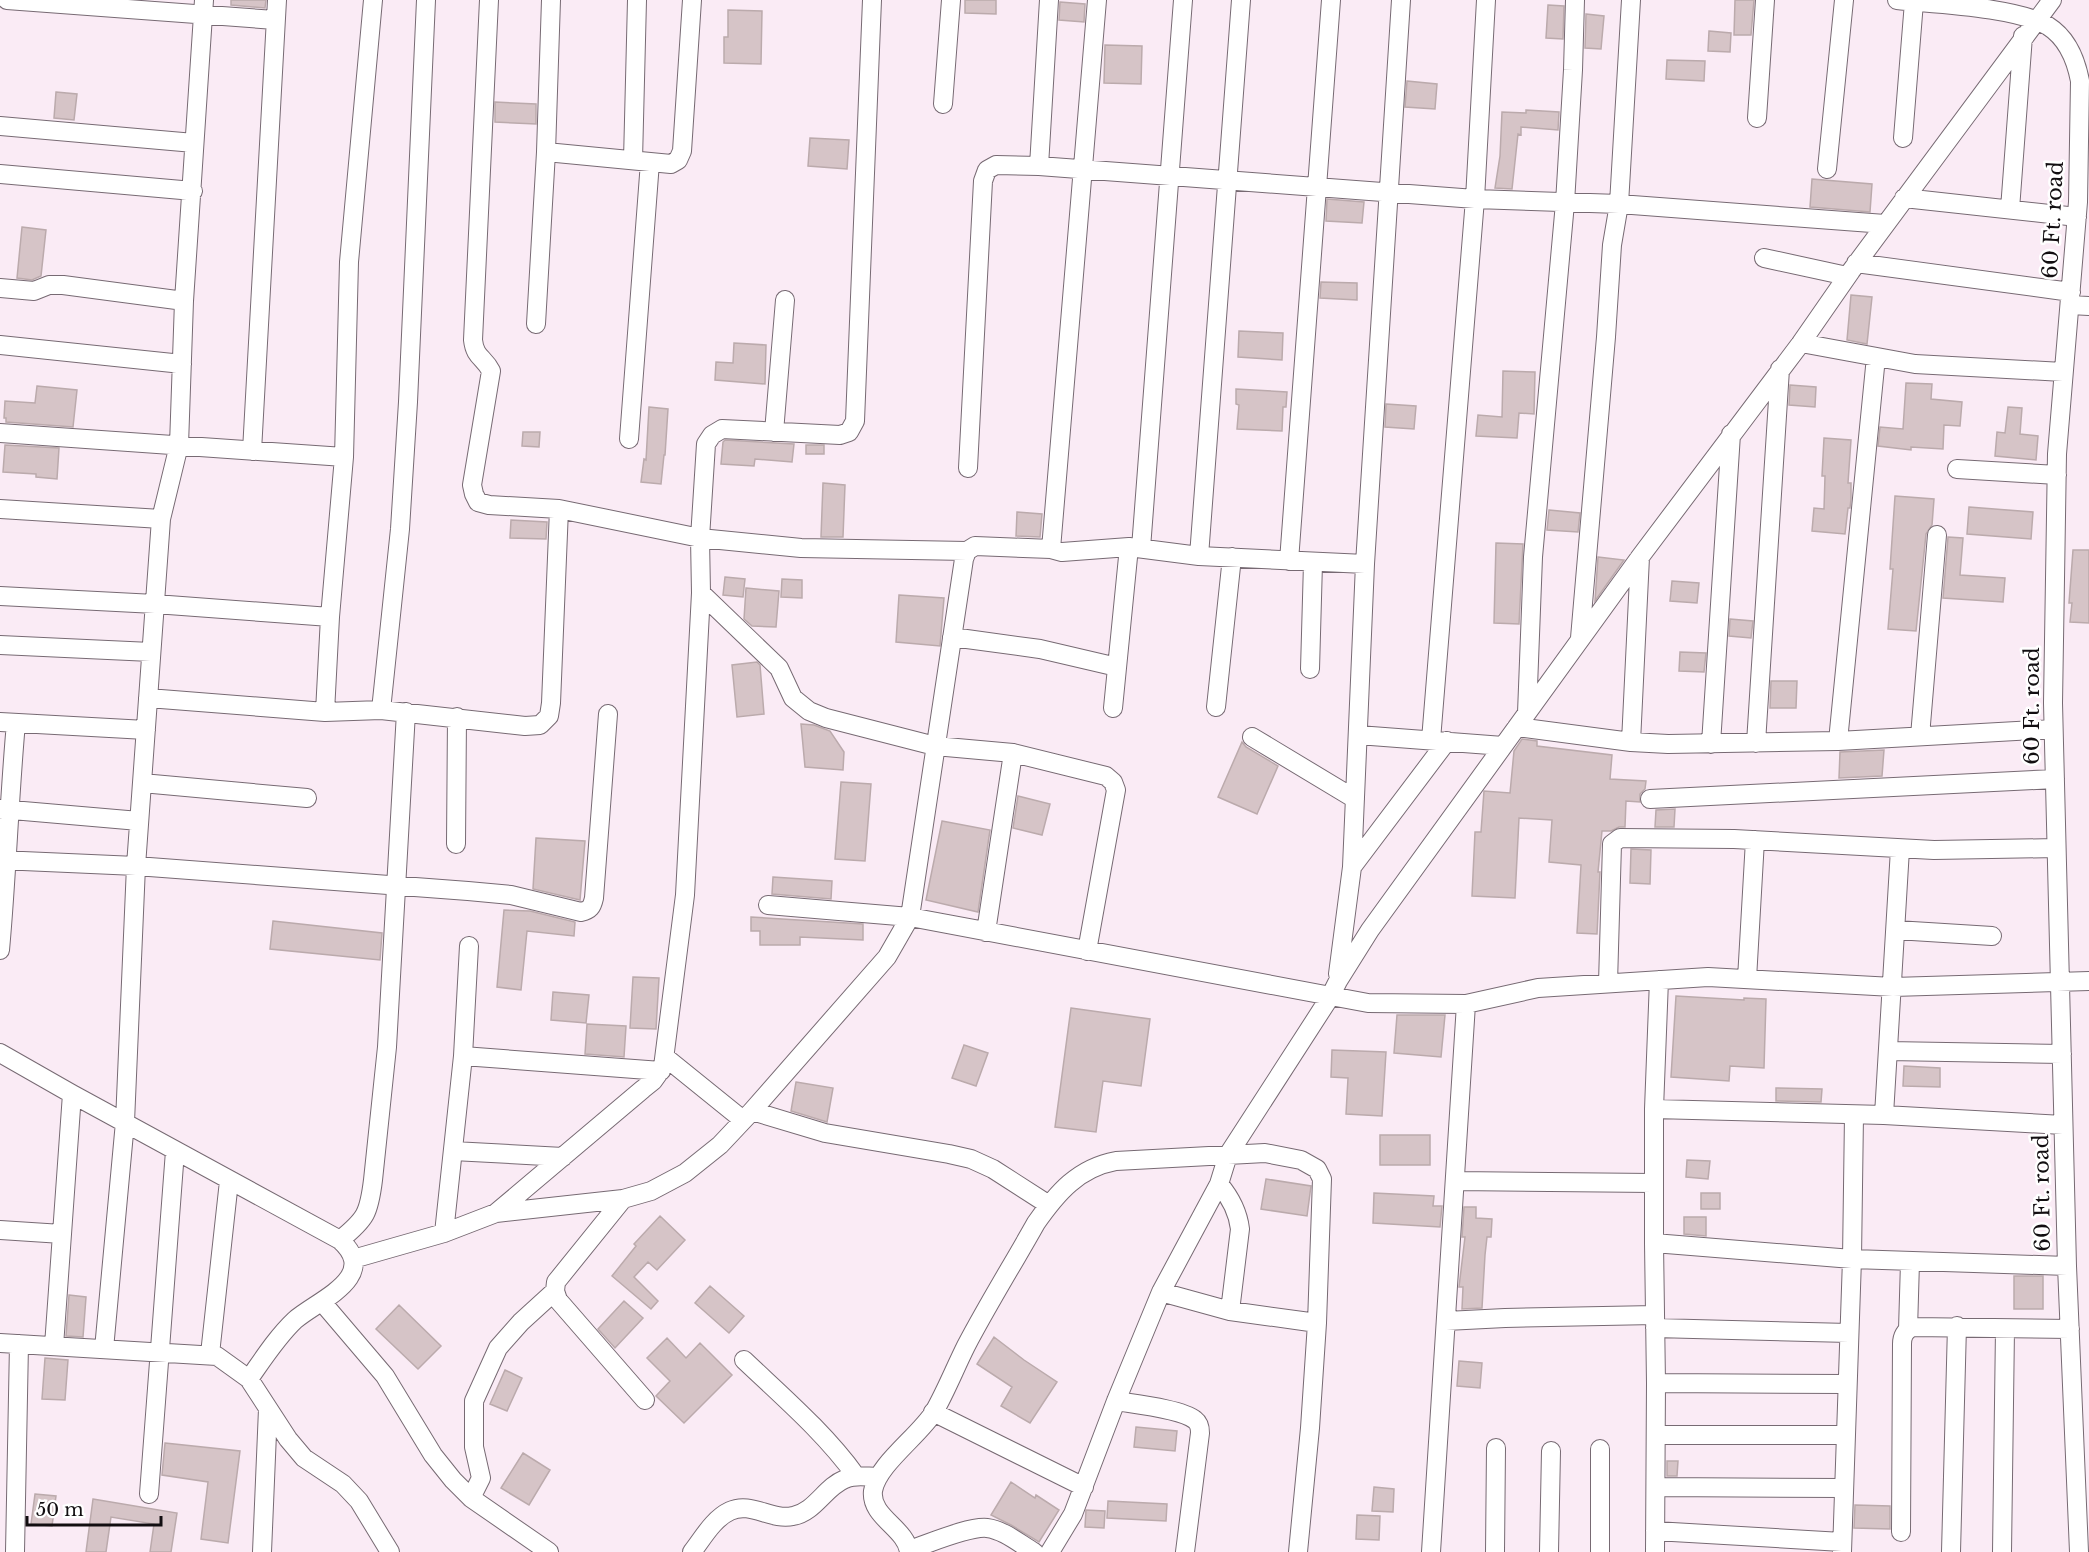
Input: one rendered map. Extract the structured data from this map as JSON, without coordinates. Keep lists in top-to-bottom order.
{
  "streets": {
    "street": ["60 Ft. road"]
  },
  "scale_bar": "50 m"
}
